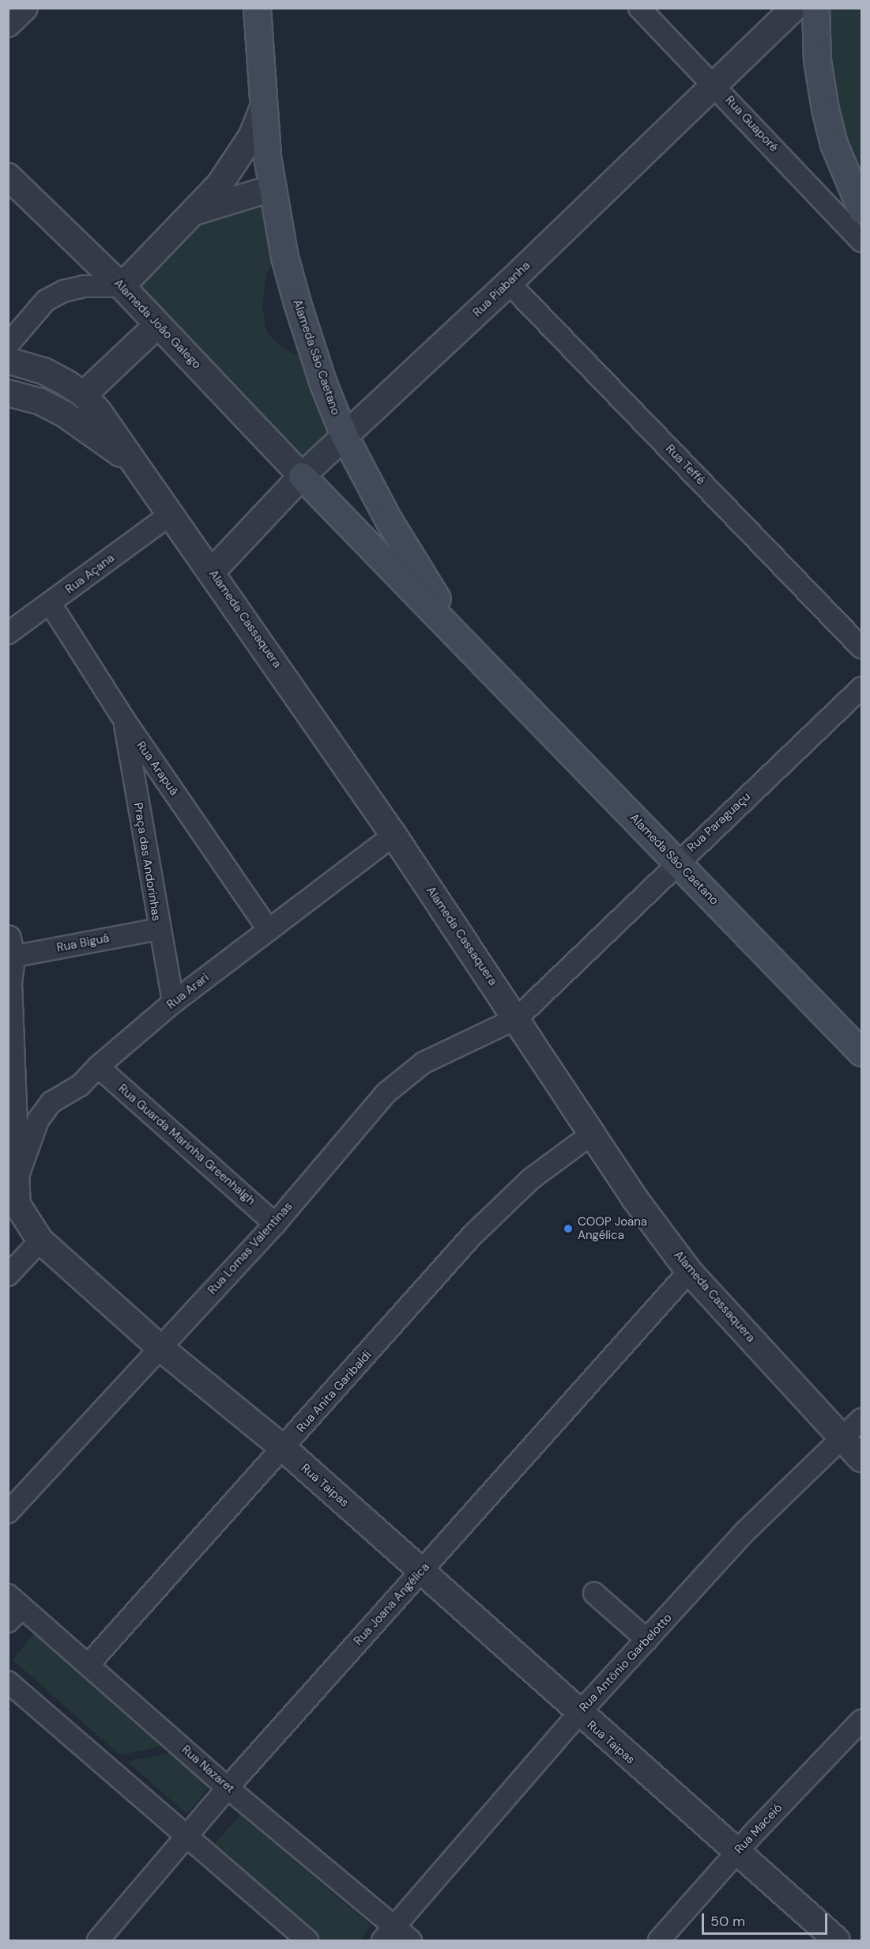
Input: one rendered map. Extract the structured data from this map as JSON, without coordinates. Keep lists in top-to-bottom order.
{
  "streets": {
    "main road": ["Alameda São Caetano"],
    "street": [
      "Rua Guaporé",
      "Rua Piabanha",
      "Alameda João Galego",
      "Rua Teffé",
      "Rua Açana",
      "Alameda Cassaquera",
      "Rua Arapuã",
      "Rua Paraguaçu",
      "Praça das Andorinhas",
      "Rua Biguá",
      "Rua Arari",
      "Rua Guarda Marinha Greenhalgh",
      "Rua Lomas Valentinas",
      "Rua Anita Garibaldi",
      "Rua Taipas",
      "Rua Joana Angélica",
      "Rua Antônio Garbelotto",
      "Rua Nazaret",
      "Rua Maceió"
    ]
  },
  "crossings": [
    ["Rua Guaporé", "Rua Piabanha"],
    ["Rua Piabanha", "Alameda João Galego"],
    ["Rua Piabanha", "Alameda São Caetano"],
    ["Rua Piabanha", "Rua Teffé"],
    ["Rua Piabanha", "Alameda Cassaquera"],
    ["Alameda João Galego", "Alameda São Caetano"],
    ["Alameda São Caetano", "Rua Paraguaçu"],
    ["Rua Açana", "Alameda Cassaquera"],
    ["Rua Açana", "Rua Arapuã"],
    ["Alameda Cassaquera", "Rua Paraguaçu"],
    ["Alameda Cassaquera", "Rua Arari"],
    ["Alameda Cassaquera", "Rua Lomas Valentinas"],
    ["Alameda Cassaquera", "Rua Anita Garibaldi"],
    ["Alameda Cassaquera", "Rua Joana Angélica"],
    ["Alameda Cassaquera", "Rua Antônio Garbelotto"],
    ["Rua Arapuã", "Praça das Andorinhas"],
    ["Rua Arapuã", "Rua Arari"],
    ["Rua Paraguaçu", "Rua Lomas Valentinas"],
    ["Praça das Andorinhas", "Rua Biguá"],
    ["Praça das Andorinhas", "Rua Arari"],
    ["Rua Biguá", "Rua Taipas"],
    ["Rua Arari", "Rua Guarda Marinha Greenhalgh"],
    ["Rua Arari", "Rua Taipas"],
    ["Rua Guarda Marinha Greenhalgh", "Rua Lomas Valentinas"],
    ["Rua Lomas Valentinas", "Rua Taipas"],
    ["Rua Anita Garibaldi", "Rua Taipas"],
    ["Rua Anita Garibaldi", "Rua Nazaret"],
    ["Rua Taipas", "Rua Joana Angélica"],
    ["Rua Taipas", "Rua Antônio Garbelotto"],
    ["Rua Taipas", "Rua Maceió"],
    ["Rua Joana Angélica", "Rua Nazaret"],
    ["Rua Antônio Garbelotto", "Rua Nazaret"]
  ],
  "places": ["COOP Joana Angélica"],
  "scale_bar": "50 m"
}
